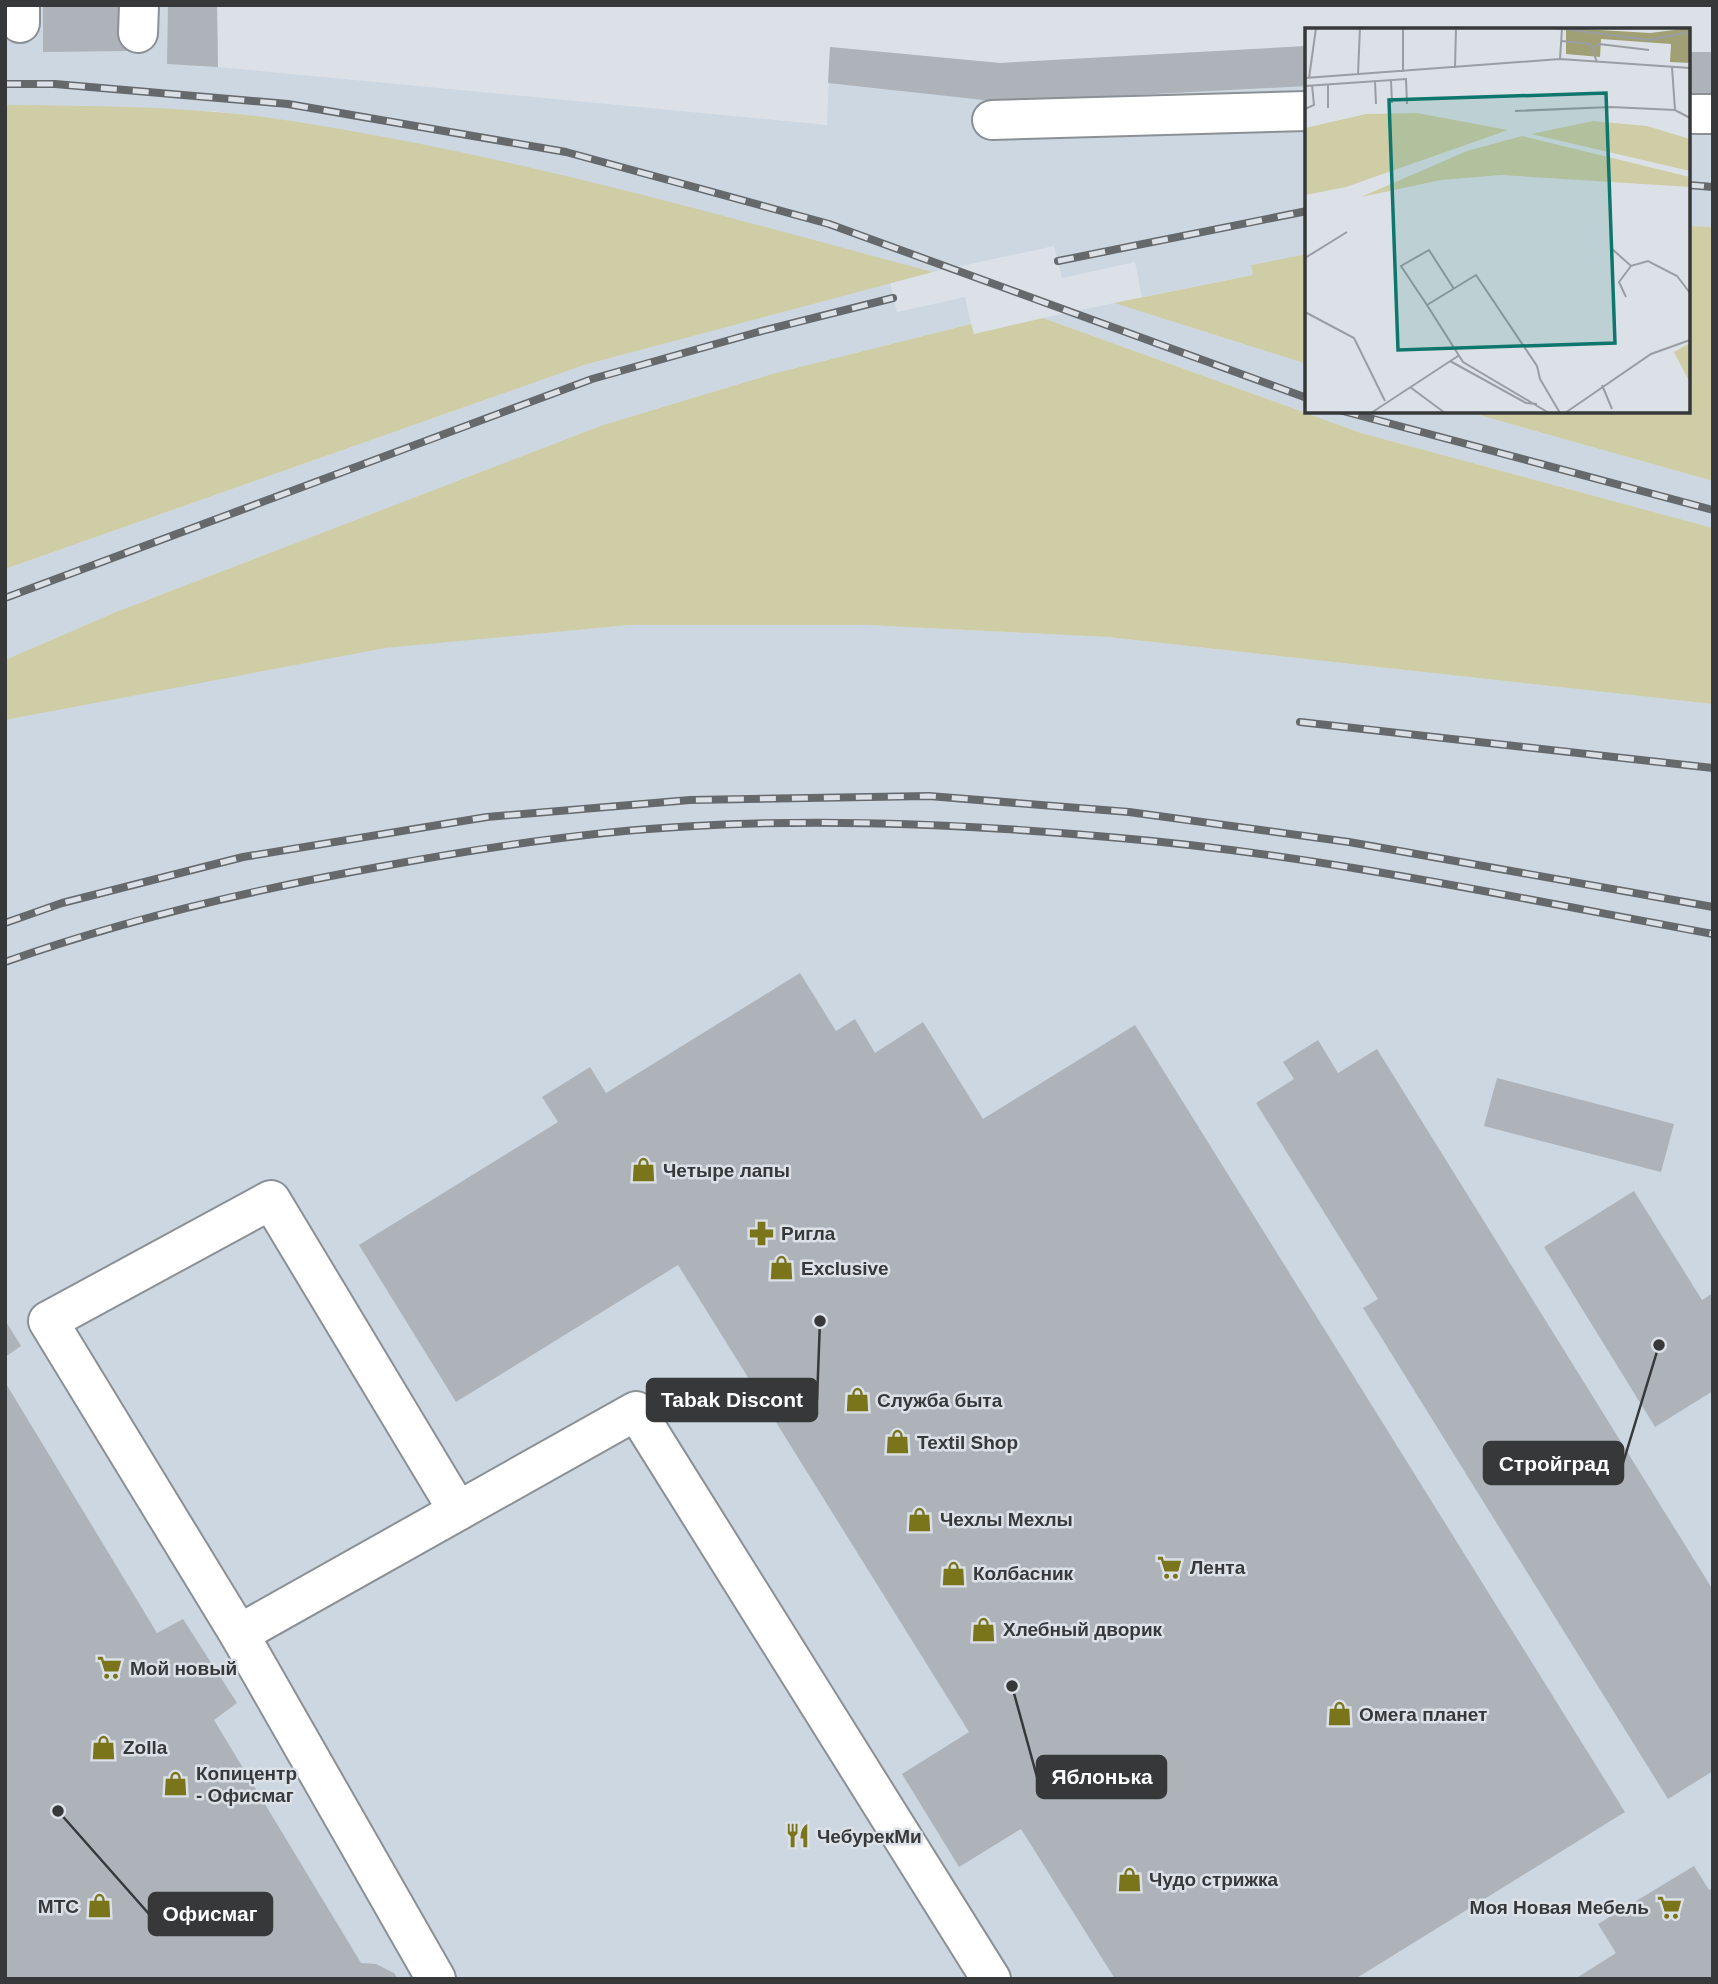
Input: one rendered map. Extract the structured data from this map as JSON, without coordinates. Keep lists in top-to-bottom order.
{
  "places": {
    "shop": [
      "Четыре лапы",
      "Exclusive",
      "Служба быта",
      "Textil Shop",
      "Чехлы Мехлы",
      "Колбасник",
      "Хлебный дворик",
      "Омега планет",
      "Zolla",
      "Копицентр - Офисмаг",
      "Чудо стрижка",
      "МТС"
    ],
    "pharmacy": ["Ригла"],
    "other": [
      "Tabak Discont",
      "Стройград",
      "Яблонька",
      "Офисмаг"
    ],
    "supermarket": ["Лента", "Мой новый", "Моя Новая Мебель"],
    "restaurant": ["ЧебурекМи"]
  }
}
